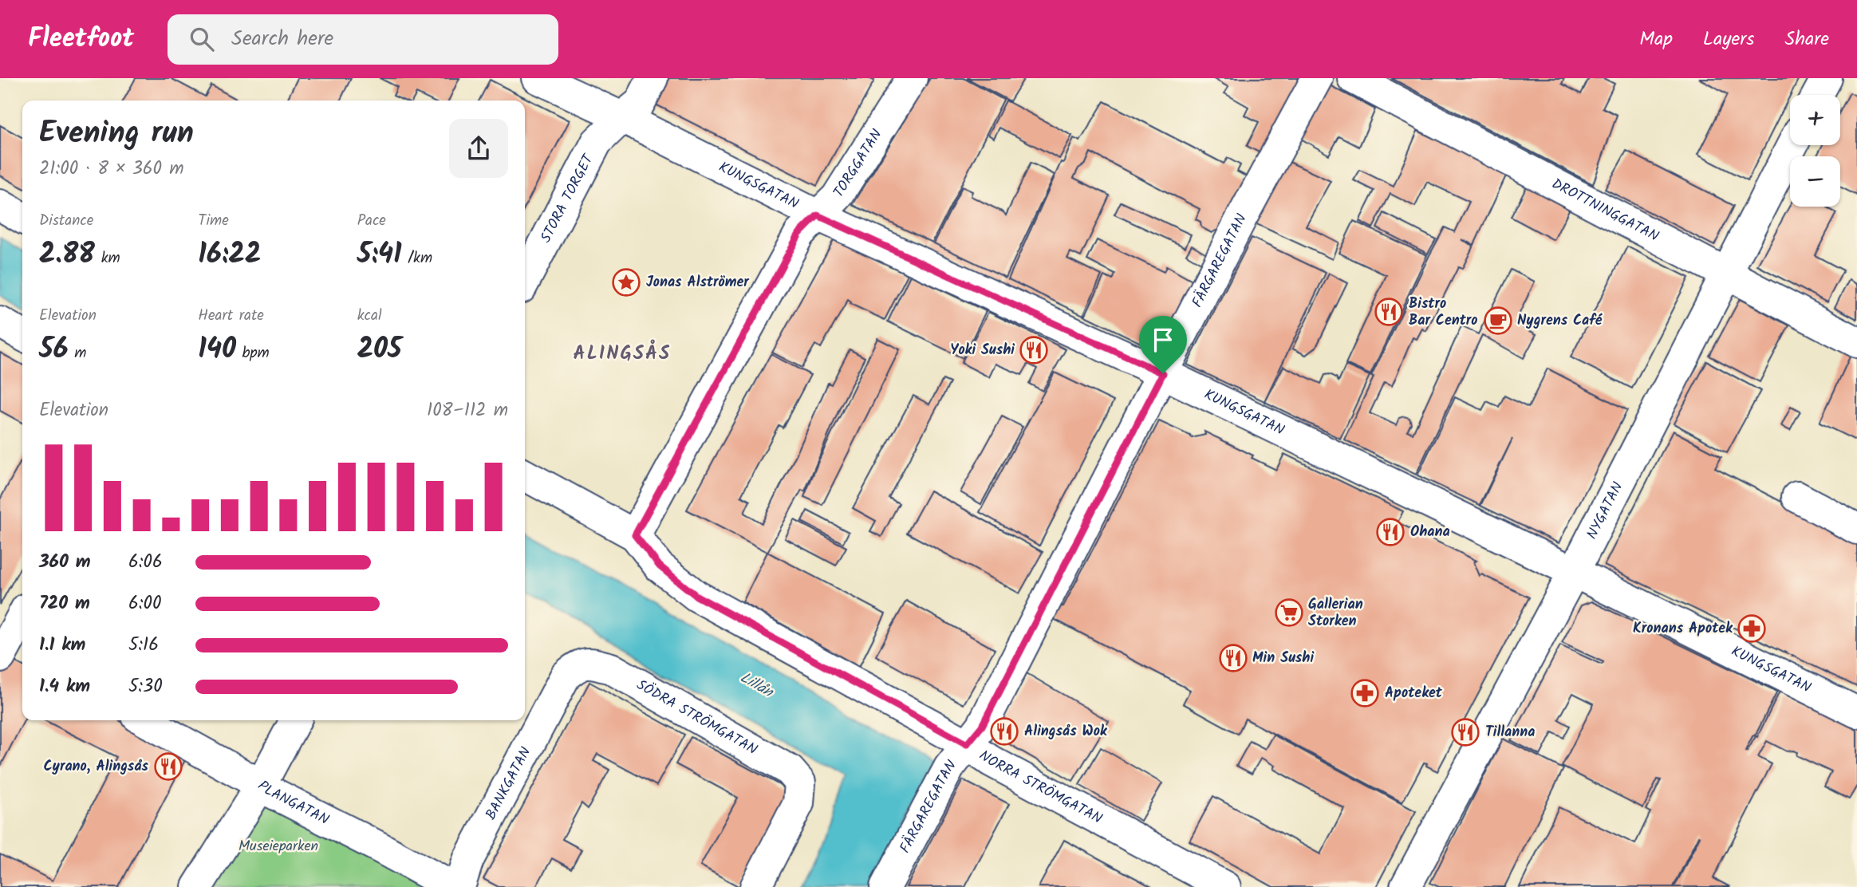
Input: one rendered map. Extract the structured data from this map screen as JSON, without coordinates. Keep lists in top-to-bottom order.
{
  "streets": {
    "street": [
      "TORGGATAN",
      "KUNGSGATAN",
      "STORA TORGET",
      "DROTTNINGGATAN",
      "FÄRGAREGATAN",
      "NYGATAN",
      "SÖDRA STRÖMGATAN",
      "BANKGATAN",
      "NORRA STRÖMGATAN",
      "PLANGATAN"
    ]
  },
  "crossings": [
    ["TORGGATAN", "KUNGSGATAN"],
    ["TORGGATAN", "NORRA STRÖMGATAN"],
    ["KUNGSGATAN", "STORA TORGET"],
    ["KUNGSGATAN", "FÄRGAREGATAN"],
    ["KUNGSGATAN", "NYGATAN"],
    ["DROTTNINGGATAN", "NYGATAN"],
    ["FÄRGAREGATAN", "NORRA STRÖMGATAN"],
    ["SÖDRA STRÖMGATAN", "BANKGATAN"]
  ],
  "districts": ["ALINGSÅS"],
  "water": ["Lillån"],
  "parks": ["Museieparken"],
  "places": {
    "place": ["Jonas Alströmer"],
    "restaurant": [
      "Bistro Bar Centro",
      "Yoki Sushi",
      "Ohana",
      "Min Sushi",
      "Alingsås Wok",
      "Tillanna",
      "Cyrano, Alingsås"
    ],
    "cafe": ["Nygrens Café"],
    "supermarket": ["Gallerian Storken"],
    "pharmacy": ["Kronans Apotek", "Apoteket"]
  },
  "page": {
    "header": "Fleetfoot",
    "search": "Search here",
    "nav": ["Map", "Layers", "Share"],
    "map_buttons": ["+", "−"],
    "heading": ["Evening run", "21:00 · 8 × 360 m"],
    "stats": [
      ["Distance", "2.88 km"],
      ["Time", "16:22"],
      ["Pace", "5:41 /km"],
      ["Elevation", "56 m"],
      ["Heart rate", "140 bpm"],
      ["kcal", "205"]
    ],
    "chart": ["Elevation", "108–112 m"],
    "list": [
      {
        "name": "360 m",
        "note": "6:06"
      },
      {
        "name": "720 m",
        "note": "6:00"
      },
      {
        "name": "1.1 km",
        "note": "5:16"
      },
      {
        "name": "1.4 km",
        "note": "5:30"
      }
    ]
  }
}
